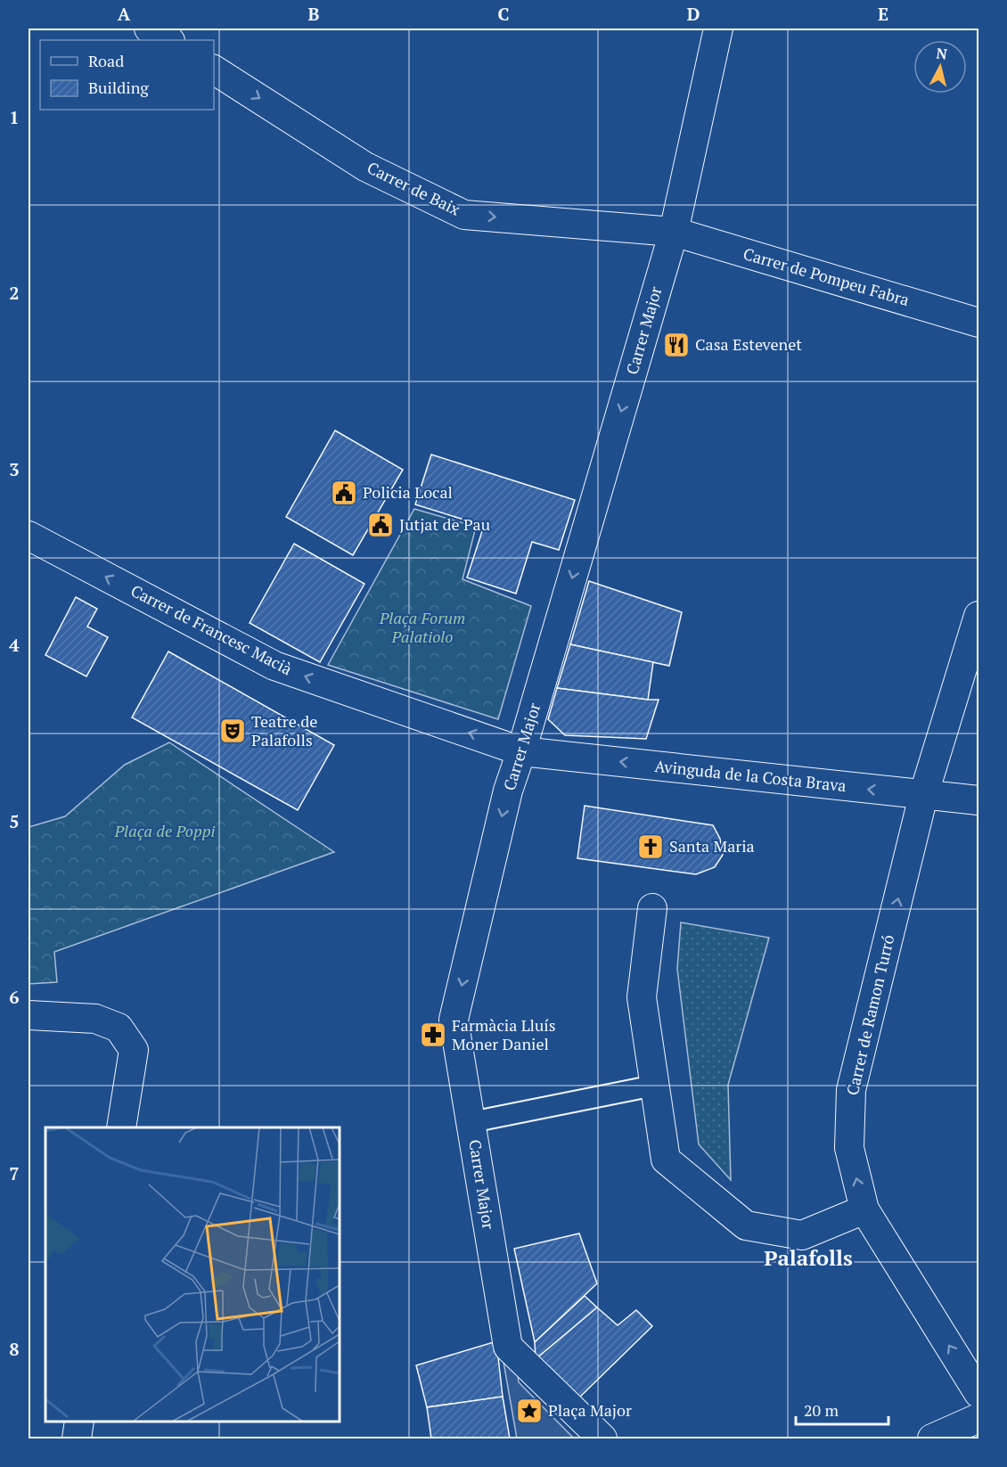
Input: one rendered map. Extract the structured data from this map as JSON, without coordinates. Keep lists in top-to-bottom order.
{
  "streets": {
    "street": [
      "Carrer de Baix",
      "Carrer de Pompeu Fabra",
      "Carrer Major",
      "Carrer de Francesc Macià",
      "Avinguda de la Costa Brava",
      "Carrer de Ramon Turró"
    ]
  },
  "crossings": [
    ["Carrer de Baix", "Carrer de Pompeu Fabra"],
    ["Carrer de Baix", "Carrer Major"],
    ["Carrer de Pompeu Fabra", "Carrer Major"],
    ["Carrer Major", "Carrer de Francesc Macià"],
    ["Carrer Major", "Avinguda de la Costa Brava"],
    ["Carrer de Francesc Macià", "Avinguda de la Costa Brava"],
    ["Avinguda de la Costa Brava", "Carrer de Ramon Turró"]
  ],
  "one_way": [
    "Carrer de Baix",
    "Carrer Major",
    "Carrer de Francesc Macià",
    "Avinguda de la Costa Brava",
    "Carrer de Ramon Turró"
  ],
  "districts": ["Palafolls"],
  "parks": ["Plaça Forum Palatiolo", "Plaça de Poppi"],
  "places": {
    "restaurant": ["Casa Estevenet"],
    "public building": ["Policia Local", "Jutjat de Pau"],
    "theatre": ["Teatre de Palafolls"],
    "church": ["Santa Maria"],
    "pharmacy": ["Farmàcia Lluís Moner Daniel"],
    "place": ["Plaça Major"]
  },
  "legend": ["Road", "Building"],
  "scale_bar": "20 m",
  "north": "top",
  "grid": {
    "columns": [
      "A",
      "B",
      "C",
      "D",
      "E"
    ],
    "rows": [
      "1",
      "2",
      "3",
      "4",
      "5",
      "6",
      "7",
      "8"
    ]
  }
}
